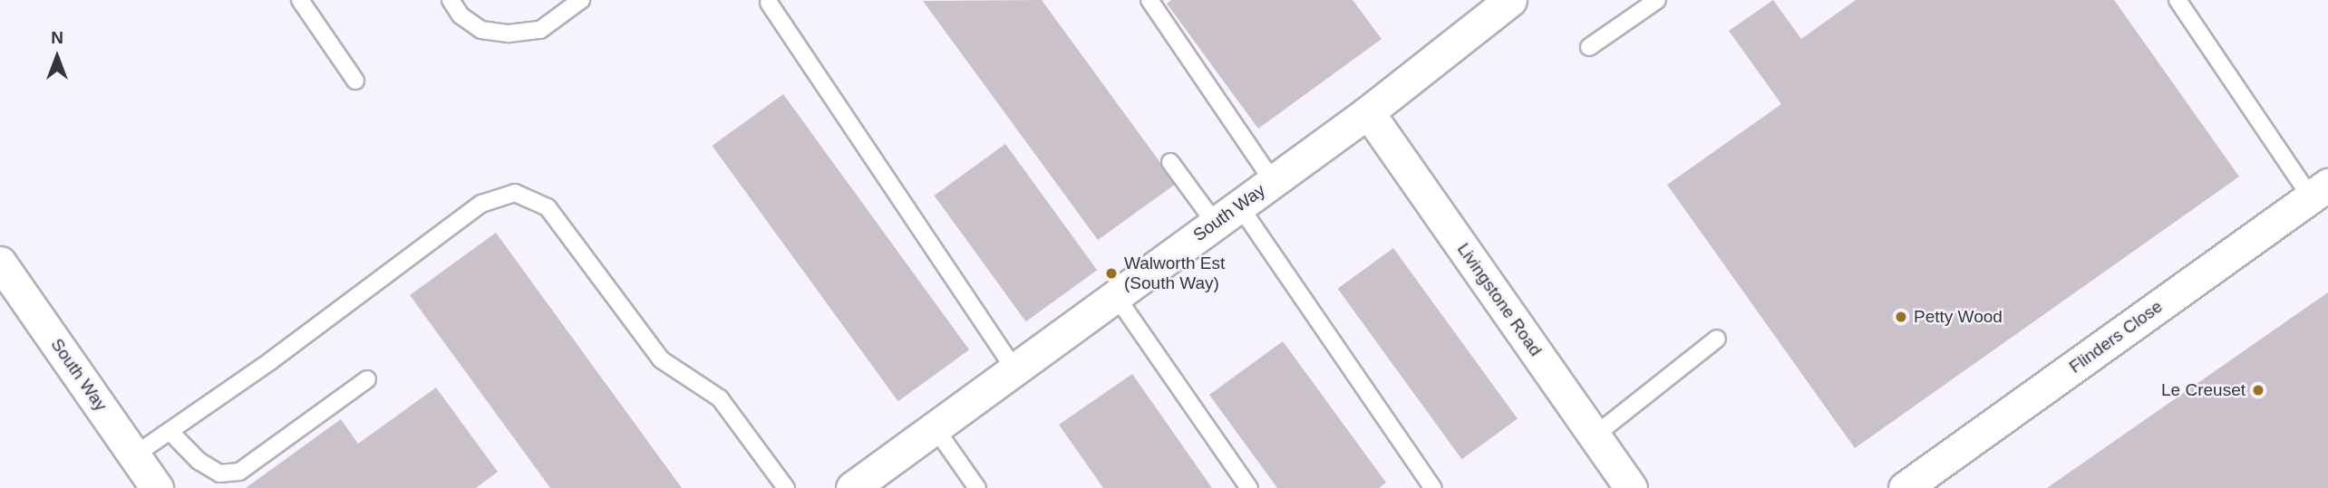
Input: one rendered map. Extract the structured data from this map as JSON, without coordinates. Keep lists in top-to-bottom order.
{
  "streets": {
    "street": ["South Way", "Livingstone Road", "Flinders Close"]
  },
  "crossings": [
    ["South Way", "Livingstone Road"]
  ],
  "places": ["Walworth Est (South Way)", "Petty Wood", "Le Creuset"],
  "north": "top"
}
